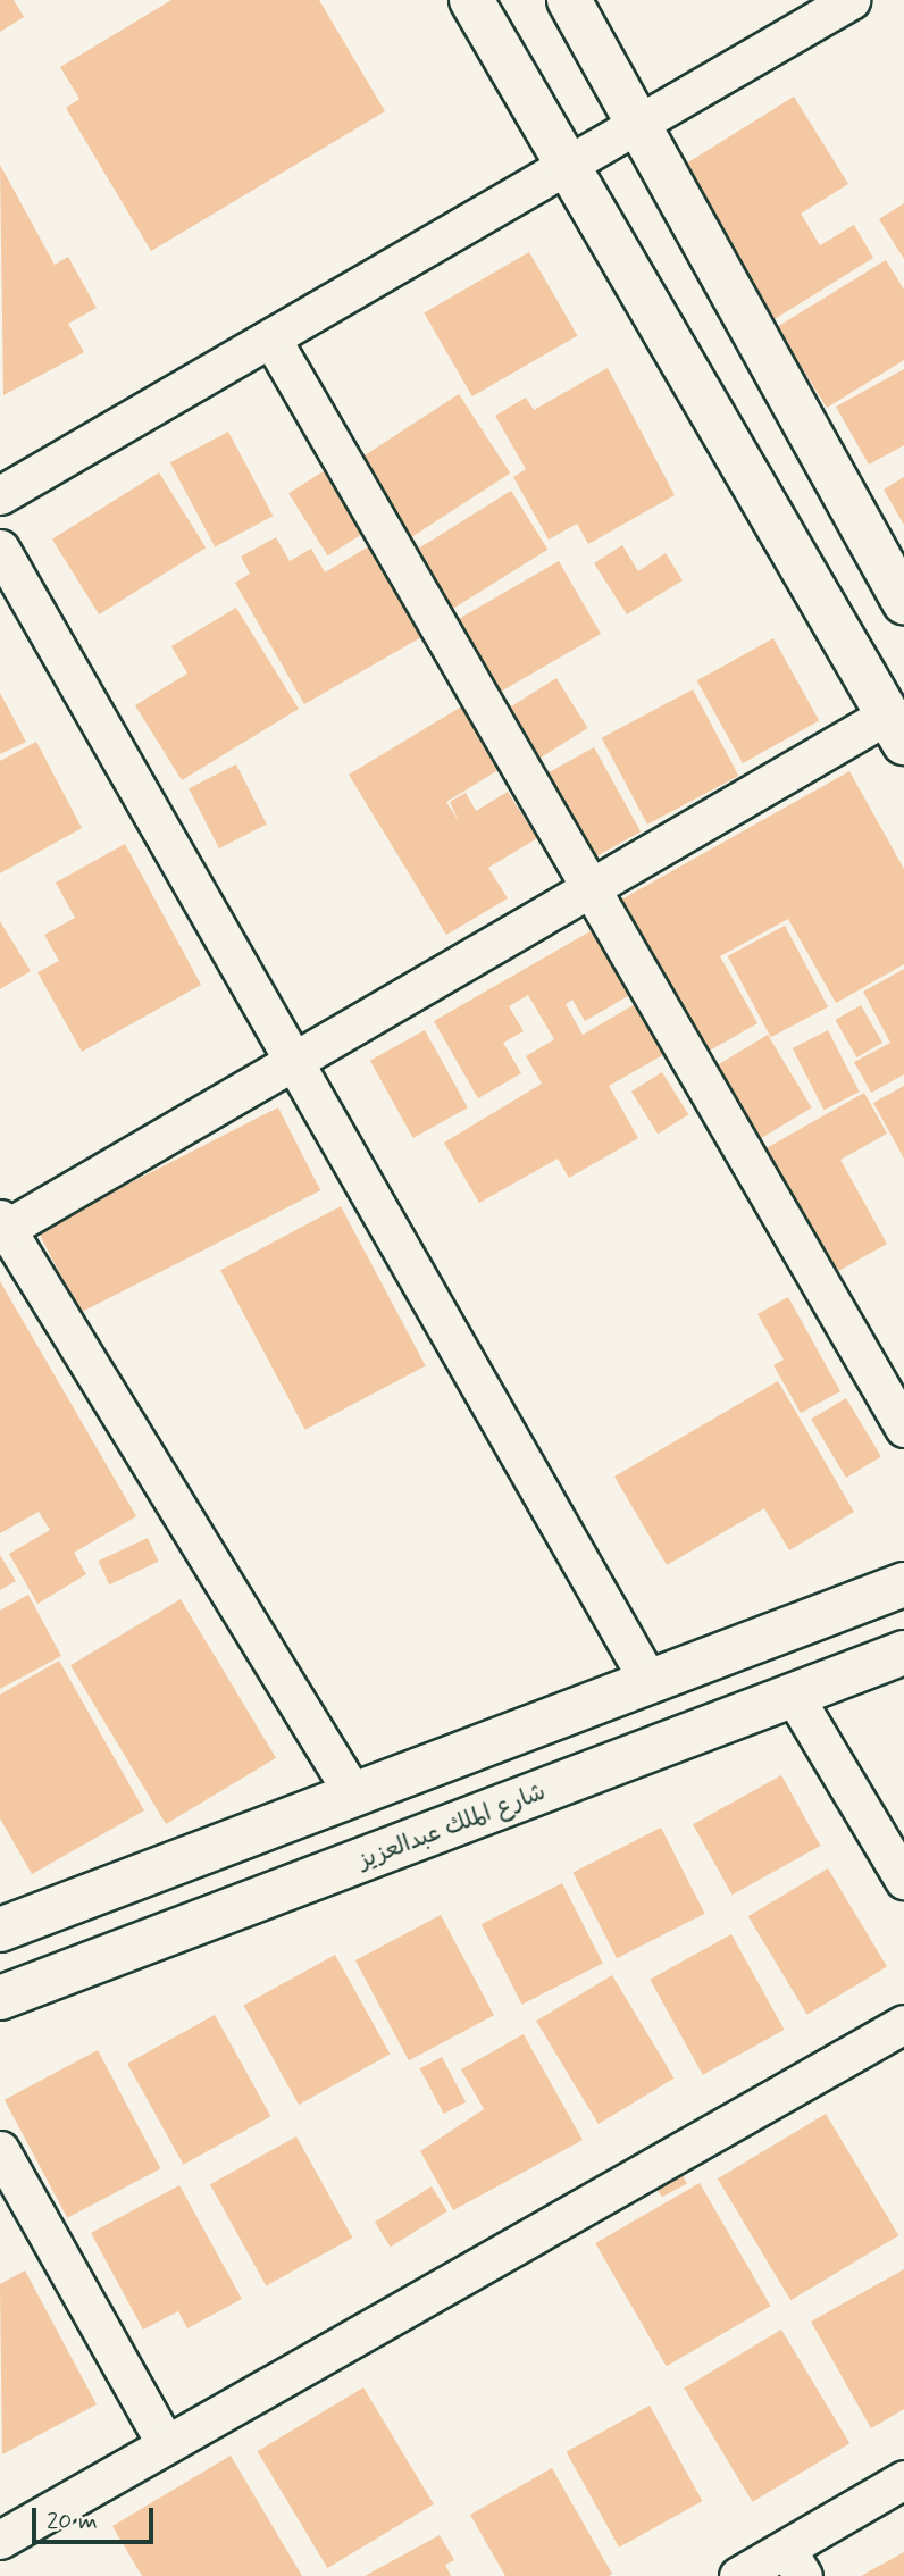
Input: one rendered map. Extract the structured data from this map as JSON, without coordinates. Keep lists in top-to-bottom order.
{
  "streets": {
    "street": ["شارع الملك عبدالعزيز"]
  },
  "scale_bar": "20 m"
}
